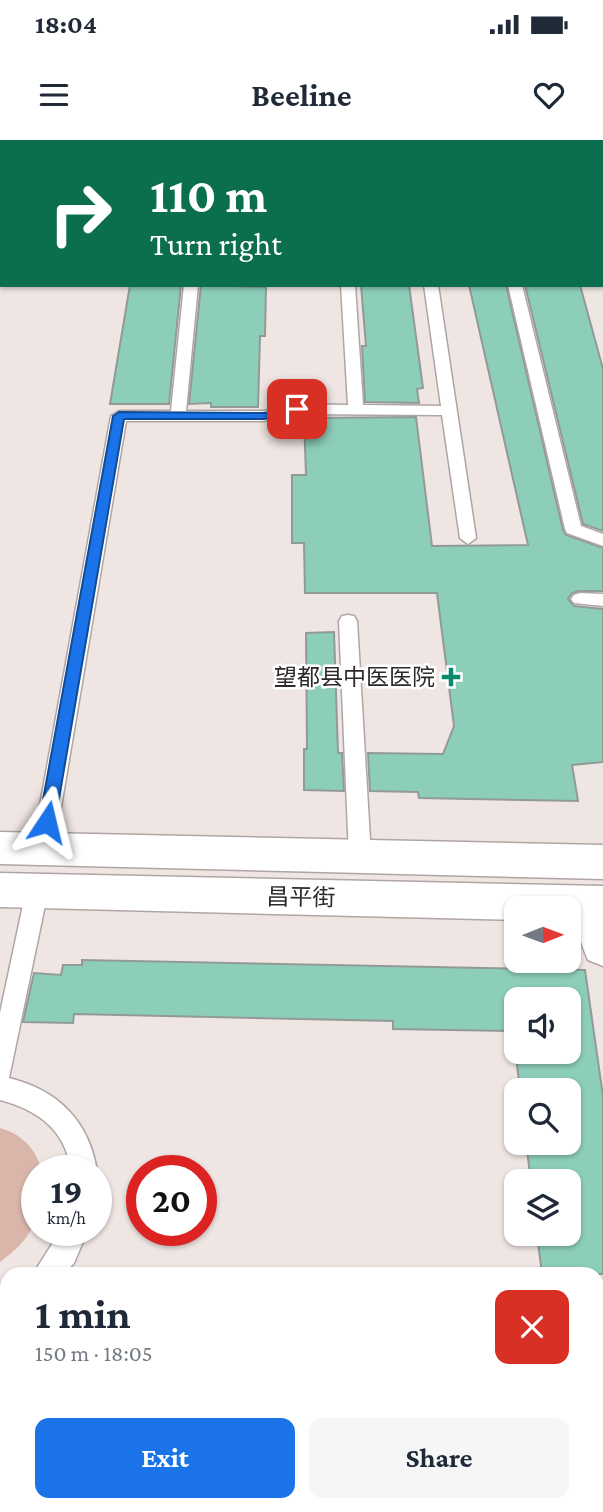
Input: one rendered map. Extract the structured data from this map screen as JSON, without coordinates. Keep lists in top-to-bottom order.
{
  "streets": {
    "street": ["昌平街"]
  },
  "places": {
    "health": ["望都县中医医院"]
  },
  "north": "right",
  "page": {
    "status": "18:04",
    "header": "Beeline",
    "turn": ["110 m", "Turn right"],
    "speed": "19 km/h",
    "limit": "20",
    "heading": ["1 min", "150 m · 18:05"],
    "buttons": ["Exit", "Share"]
  }
}
